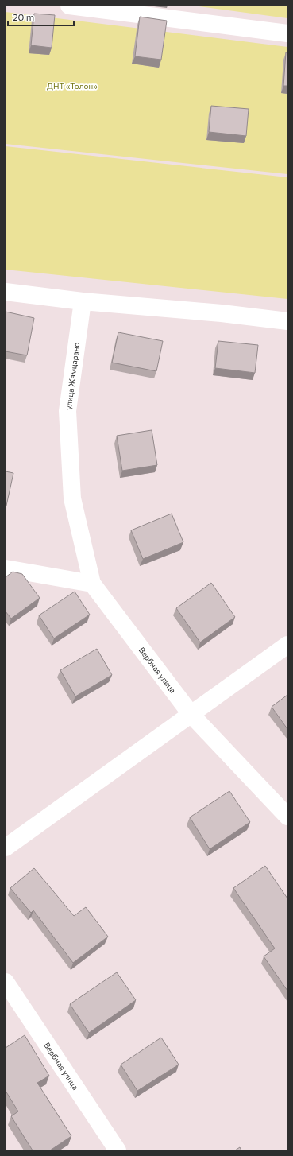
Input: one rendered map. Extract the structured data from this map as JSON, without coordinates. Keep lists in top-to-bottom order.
{
  "streets": {
    "street": ["улица Жамцарано", "Вербная улица"]
  },
  "crossings": [
    ["улица Жамцарано", "Вербная улица"]
  ],
  "parks": ["ДНТ «Толон»"],
  "scale_bar": "20 m"
}
